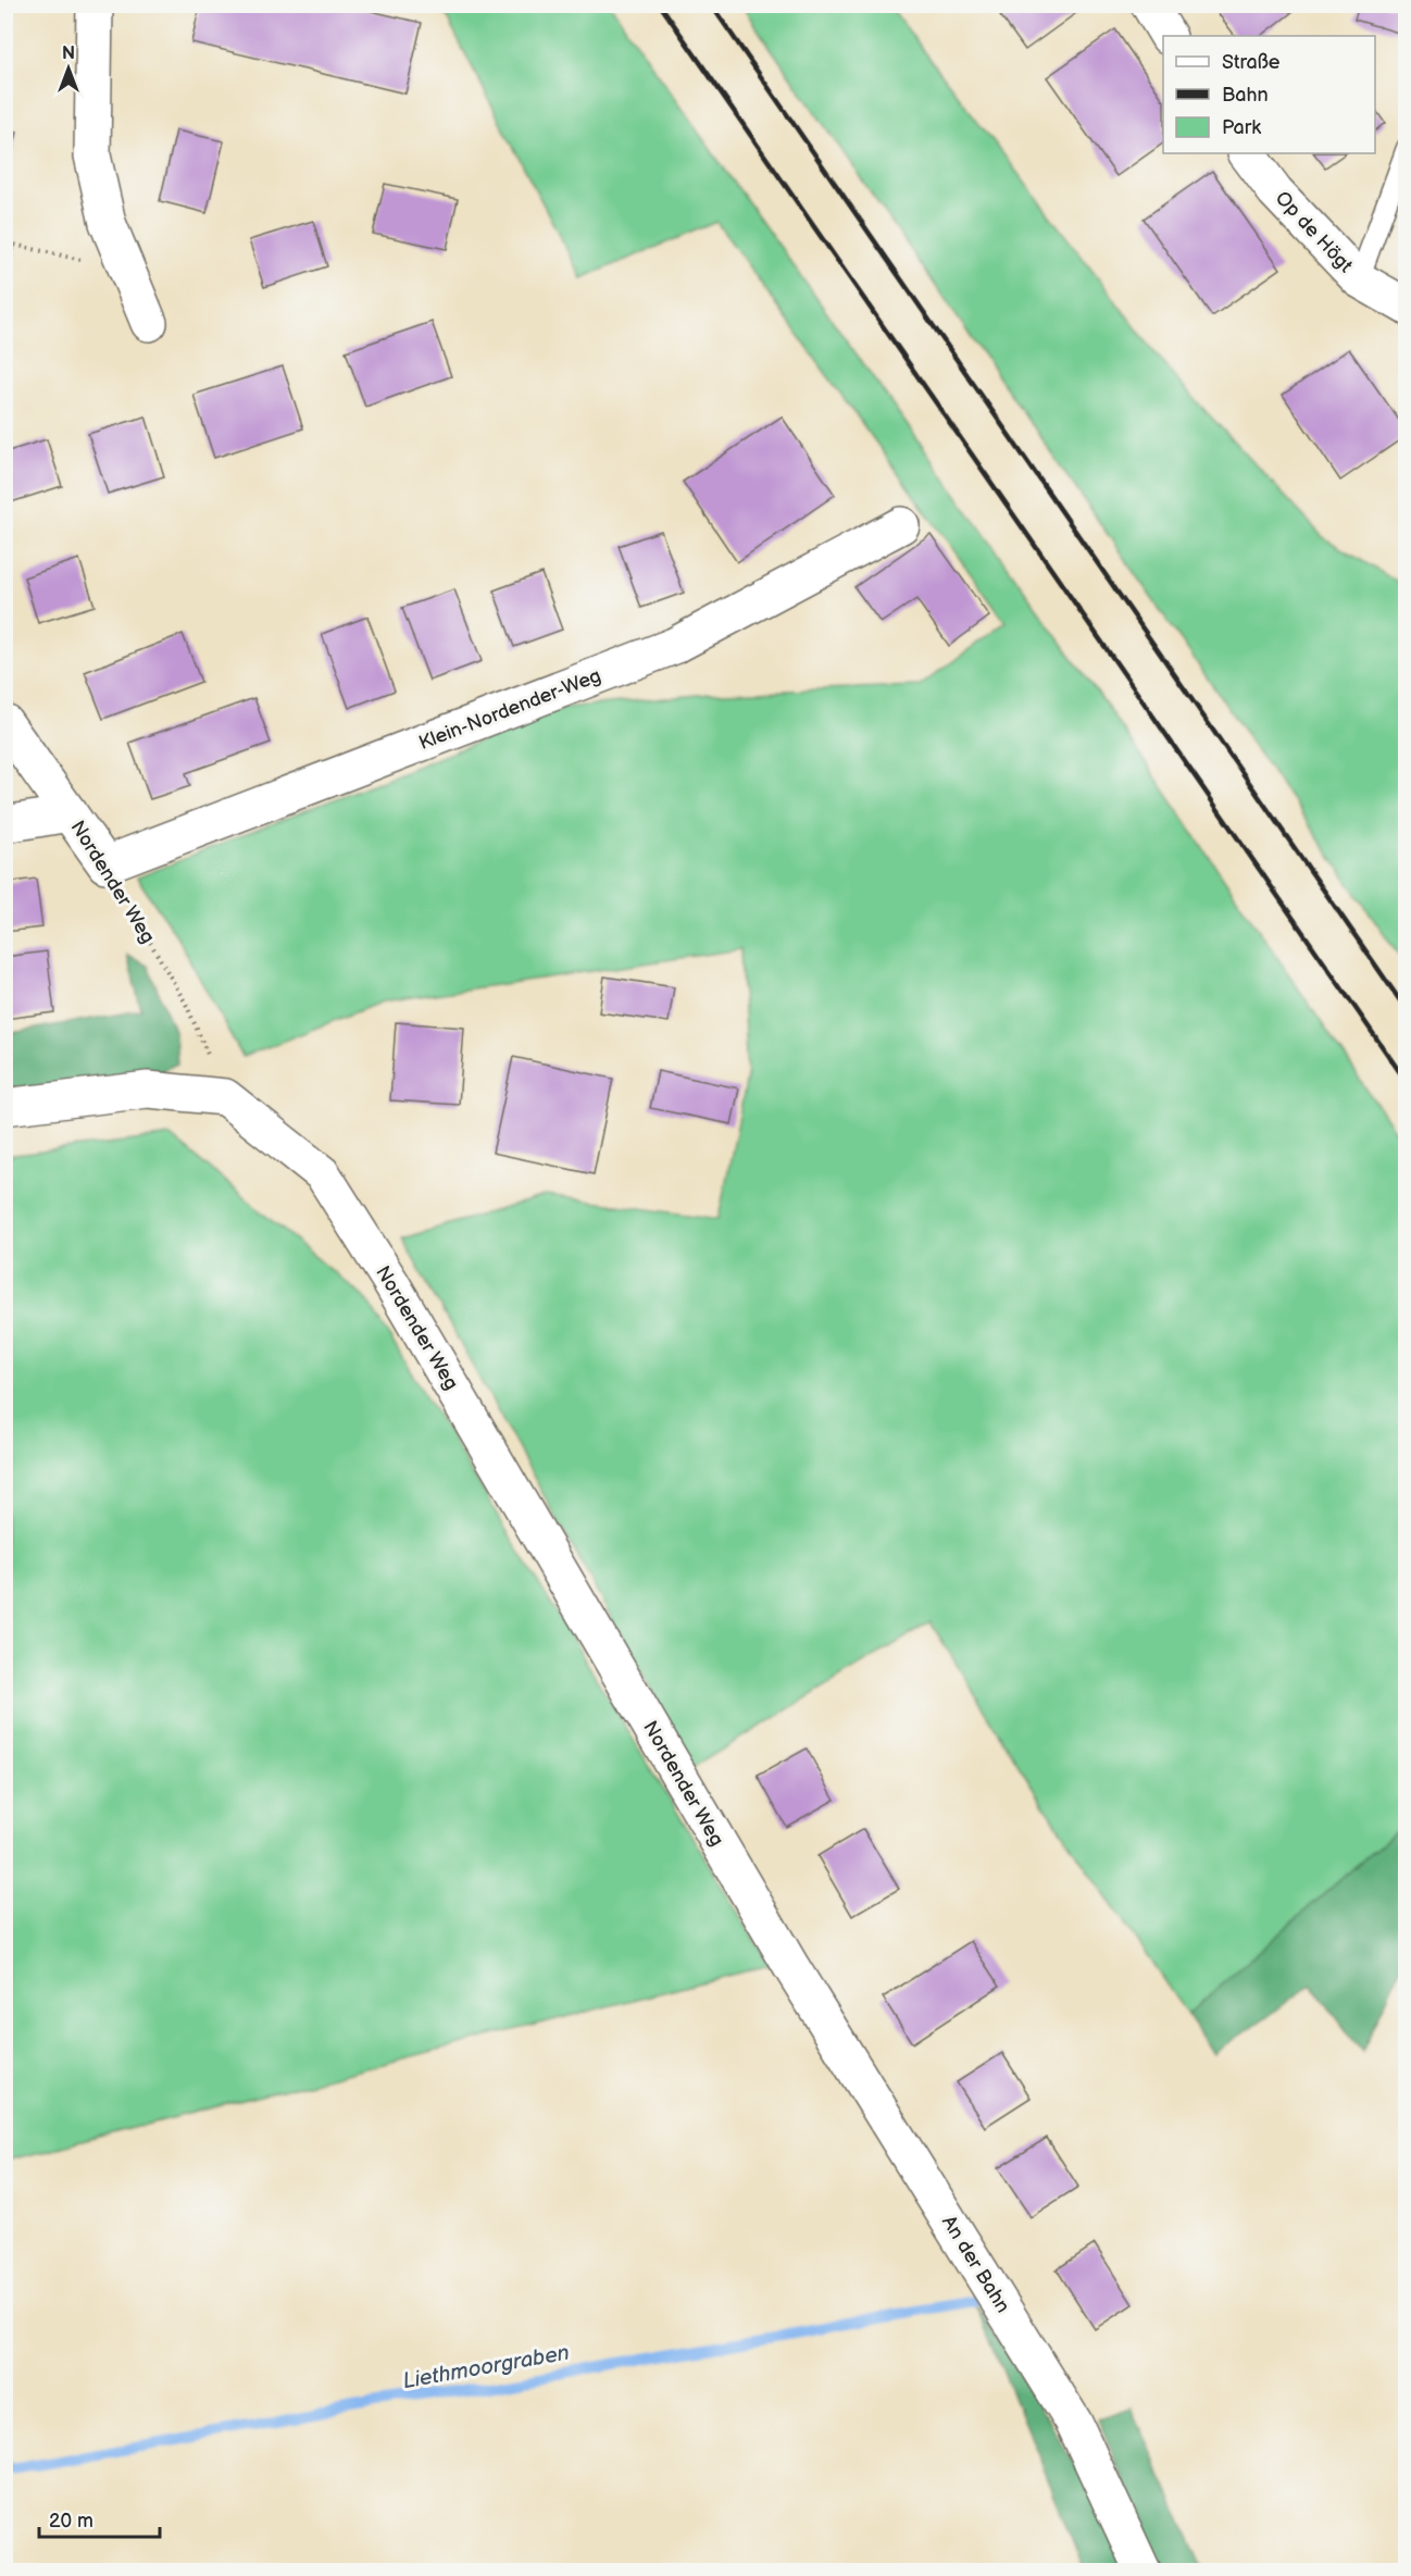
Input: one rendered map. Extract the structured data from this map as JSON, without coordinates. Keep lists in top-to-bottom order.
{
  "streets": {
    "street": [
      "Op de Högt",
      "Klein-Nordender-Weg",
      "Nordender Weg",
      "An der Bahn"
    ]
  },
  "crossings": [
    ["Klein-Nordender-Weg", "Nordender Weg"],
    ["Nordender Weg", "An der Bahn"]
  ],
  "water": ["Liethmoorgraben"],
  "legend": ["Straße", "Bahn", "Park"],
  "scale_bar": "20 m",
  "north": "top"
}
